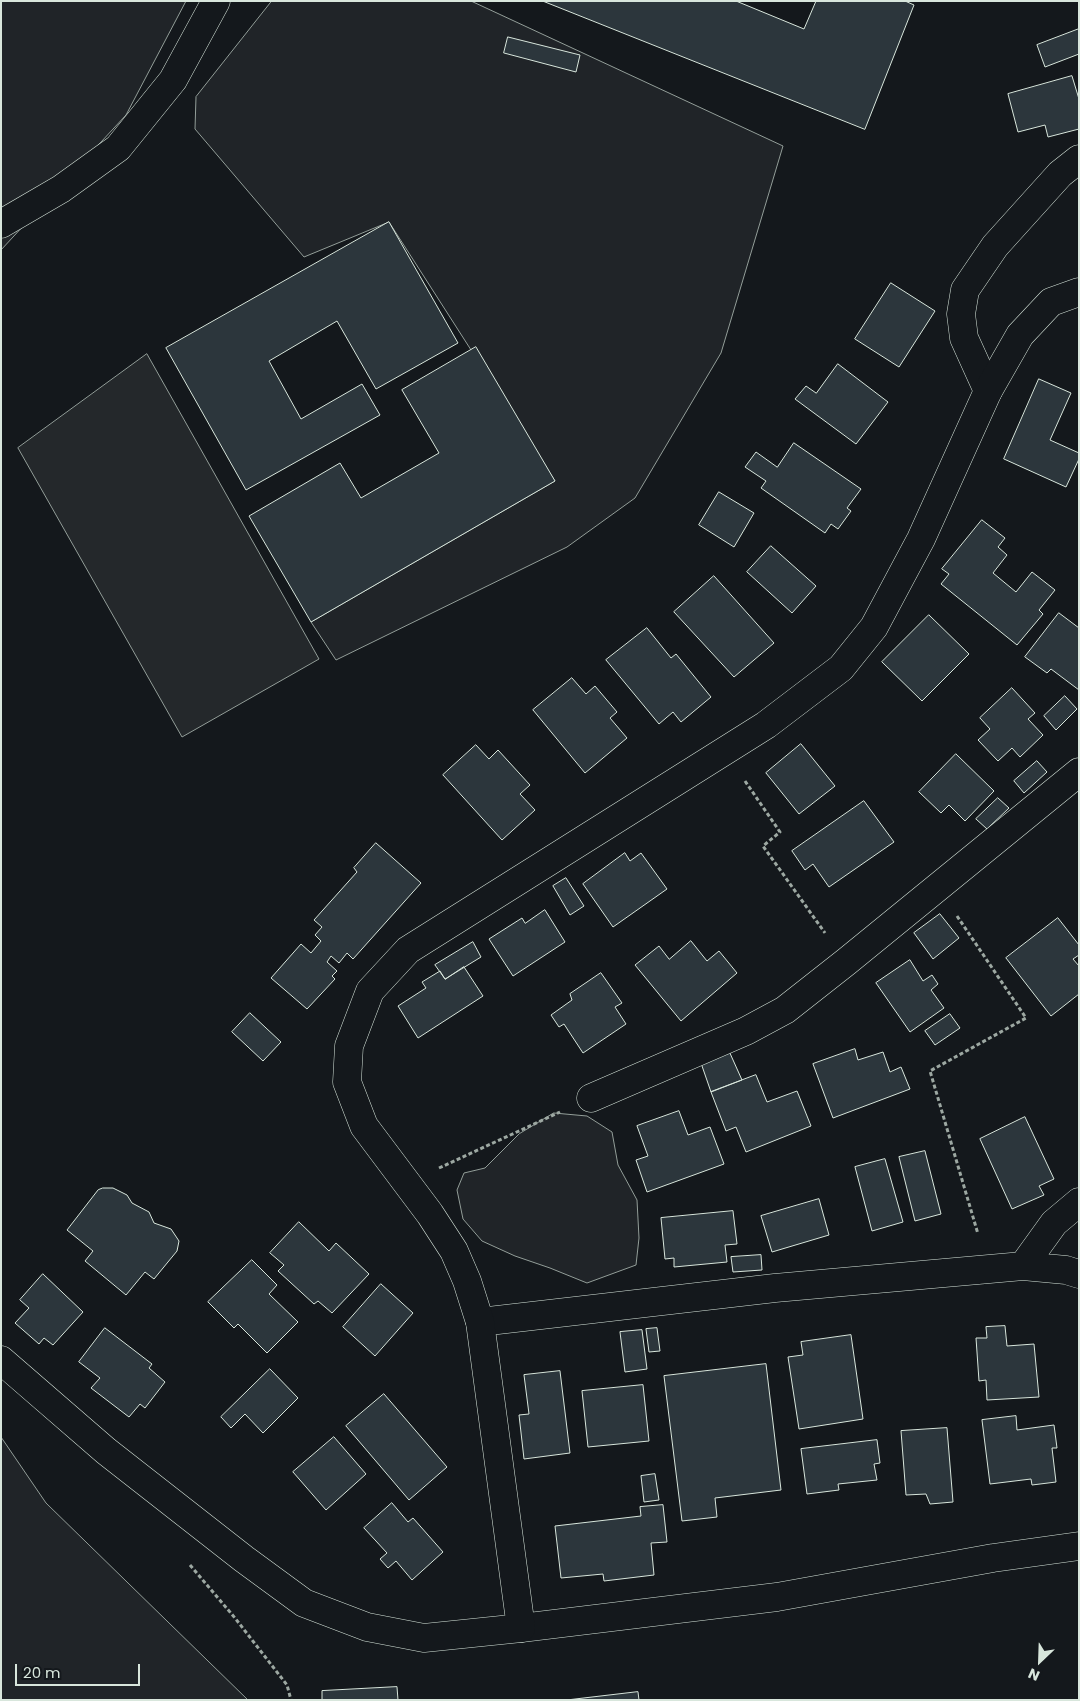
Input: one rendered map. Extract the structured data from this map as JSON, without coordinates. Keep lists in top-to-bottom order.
{
  "scale_bar": "20 m",
  "north": "bottom left"
}
